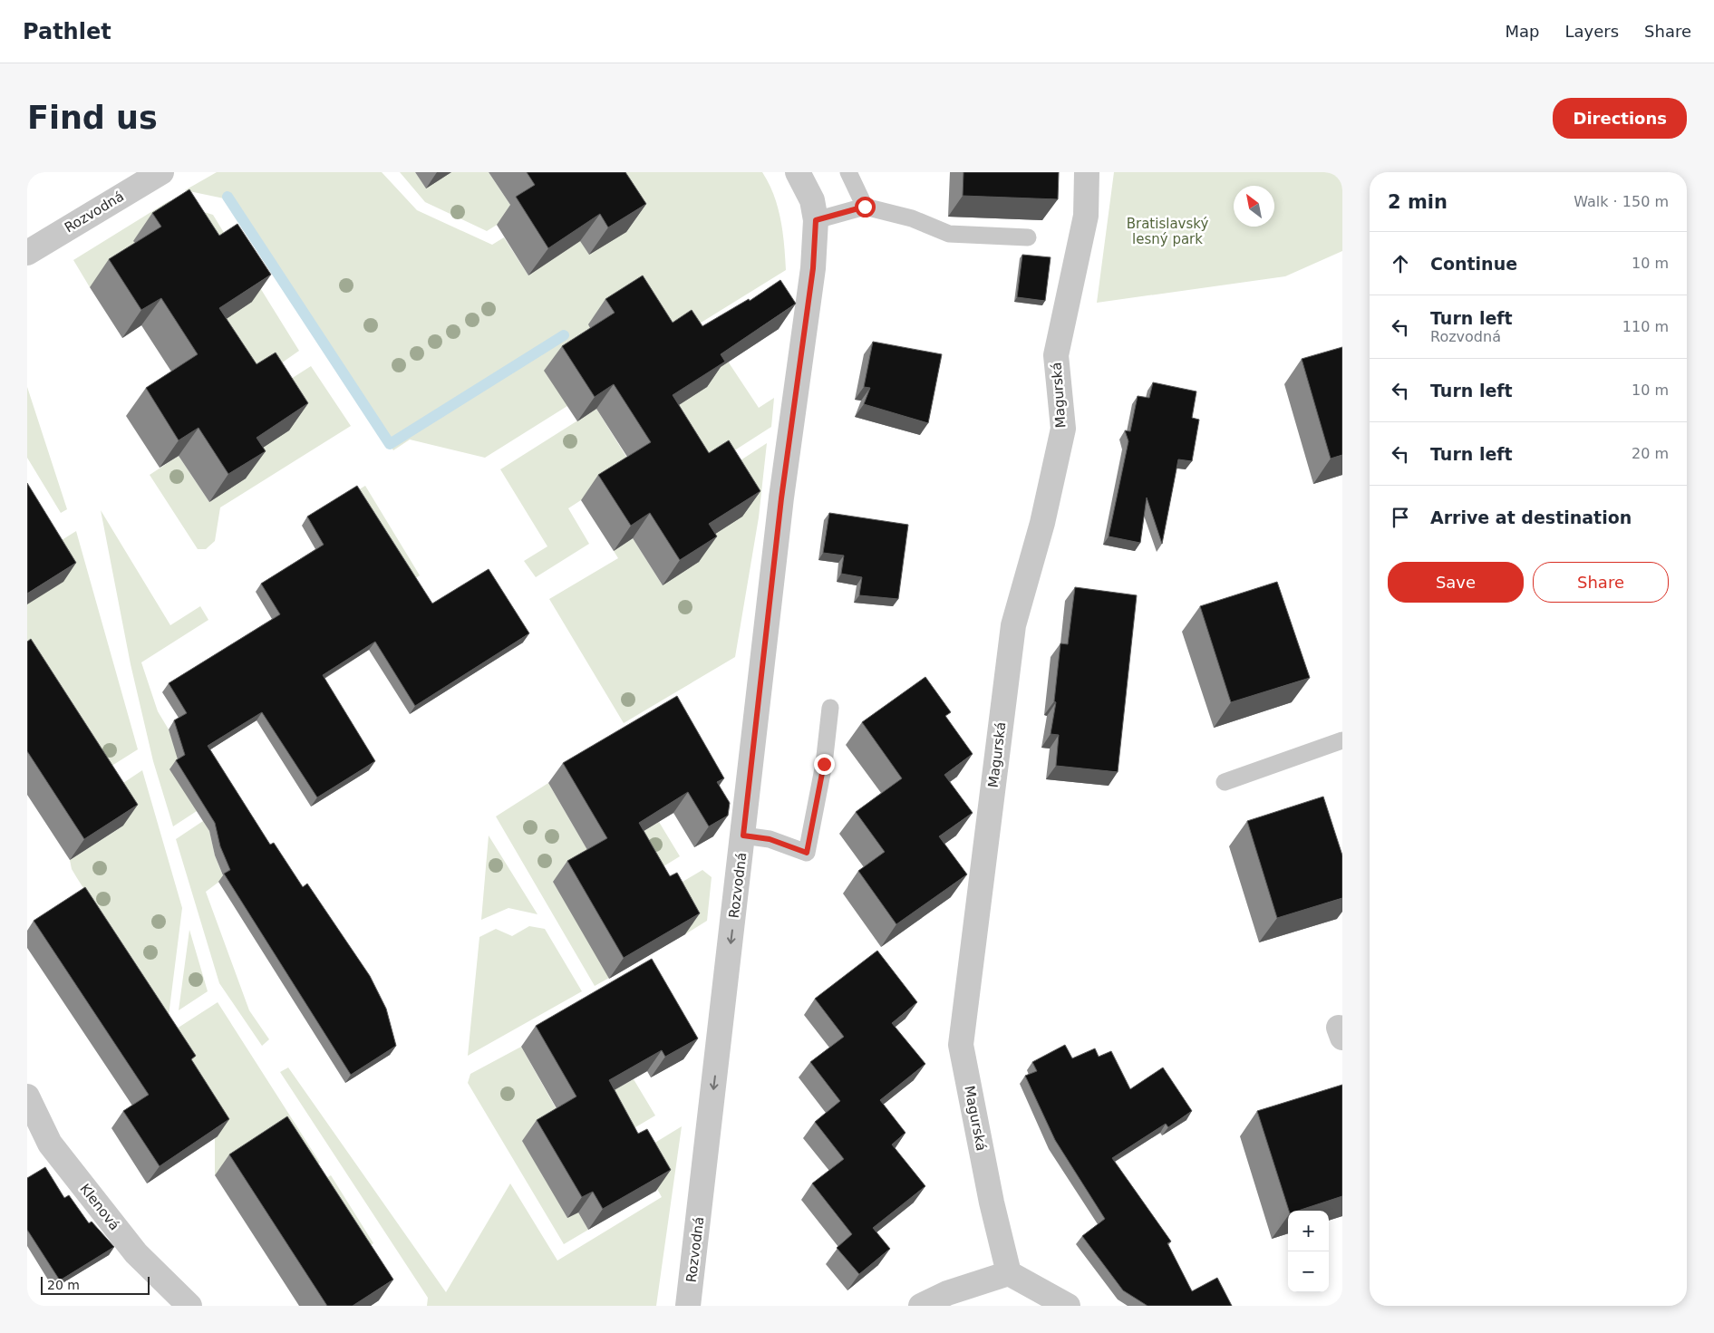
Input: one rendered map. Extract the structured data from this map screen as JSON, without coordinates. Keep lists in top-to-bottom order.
{
  "streets": {
    "street": ["Rozvodná", "Magurská", "Klenová"]
  },
  "one_way": ["Rozvodná"],
  "parks": ["Bratislavský lesný park"],
  "scale_bar": "20 m",
  "north": "top left",
  "page": {
    "header": "Pathlet",
    "nav": ["Map", "Layers", "Share"],
    "buttons": [
      "Directions",
      ["Save", "Share"]
    ],
    "title": "Find us",
    "heading": ["2 min", "Walk · 150 m"],
    "list": [
      ["Continue", "10 m"],
      ["Turn left", "Rozvodná", "110 m"],
      ["Turn left", "10 m"],
      ["Turn left", "20 m"],
      "Arrive at destination"
    ],
    "map_buttons": ["+", "−"],
    "scale": "20 m"
  }
}
